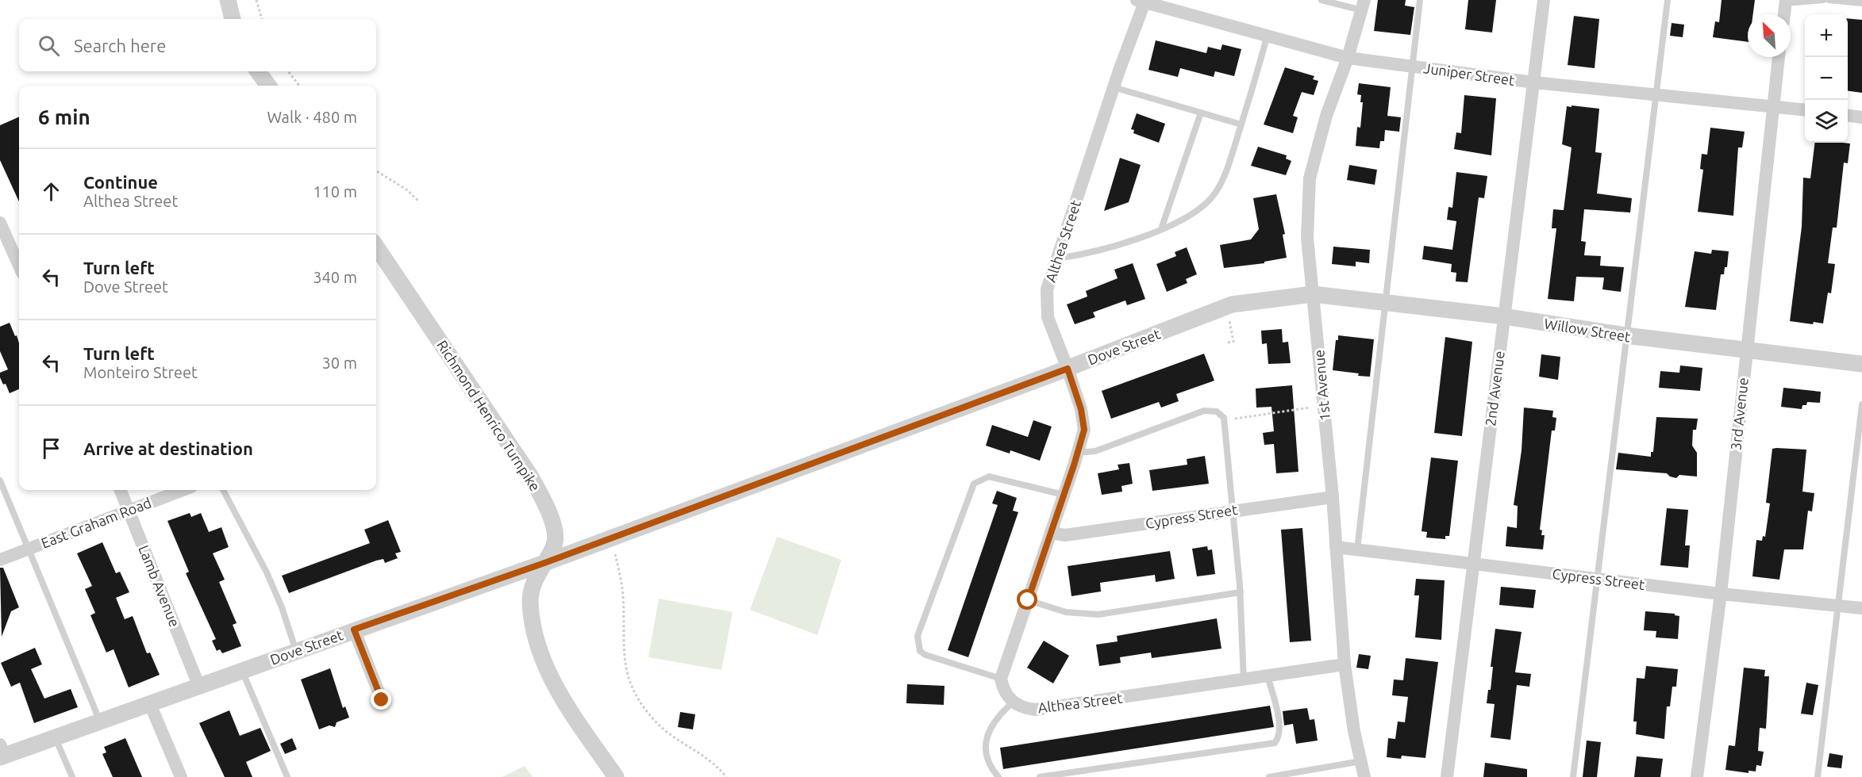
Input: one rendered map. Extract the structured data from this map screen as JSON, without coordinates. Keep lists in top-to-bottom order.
{
  "streets": {
    "street": [
      "Juniper Street",
      "Althea Street",
      "Willow Street",
      "Dove Street",
      "1st Avenue",
      "2nd Avenue",
      "3rd Avenue",
      "Richmond Henrico Turnpike",
      "Cypress Street",
      "East Graham Road",
      "Lamb Avenue"
    ]
  },
  "crossings": [
    ["Juniper Street", "Althea Street"],
    ["Juniper Street", "1st Avenue"],
    ["Juniper Street", "2nd Avenue"],
    ["Juniper Street", "3rd Avenue"],
    ["Althea Street", "Dove Street"],
    ["Althea Street", "1st Avenue"],
    ["Althea Street", "Cypress Street"],
    ["Willow Street", "Dove Street"],
    ["Willow Street", "1st Avenue"],
    ["Willow Street", "2nd Avenue"],
    ["Willow Street", "3rd Avenue"],
    ["Dove Street", "1st Avenue"],
    ["Dove Street", "Richmond Henrico Turnpike"],
    ["Dove Street", "Lamb Avenue"],
    ["1st Avenue", "Cypress Street"],
    ["2nd Avenue", "Cypress Street"],
    ["3rd Avenue", "Cypress Street"],
    ["East Graham Road", "Lamb Avenue"]
  ],
  "north": "top left",
  "page": {
    "map_buttons": ["+", "−"],
    "search": "Search here",
    "heading": ["6 min", "Walk · 480 m"],
    "list": [
      ["Continue", "Althea Street", "110 m"],
      ["Turn left", "Dove Street", "340 m"],
      ["Turn left", "Monteiro Street", "30 m"],
      "Arrive at destination"
    ]
  }
}
